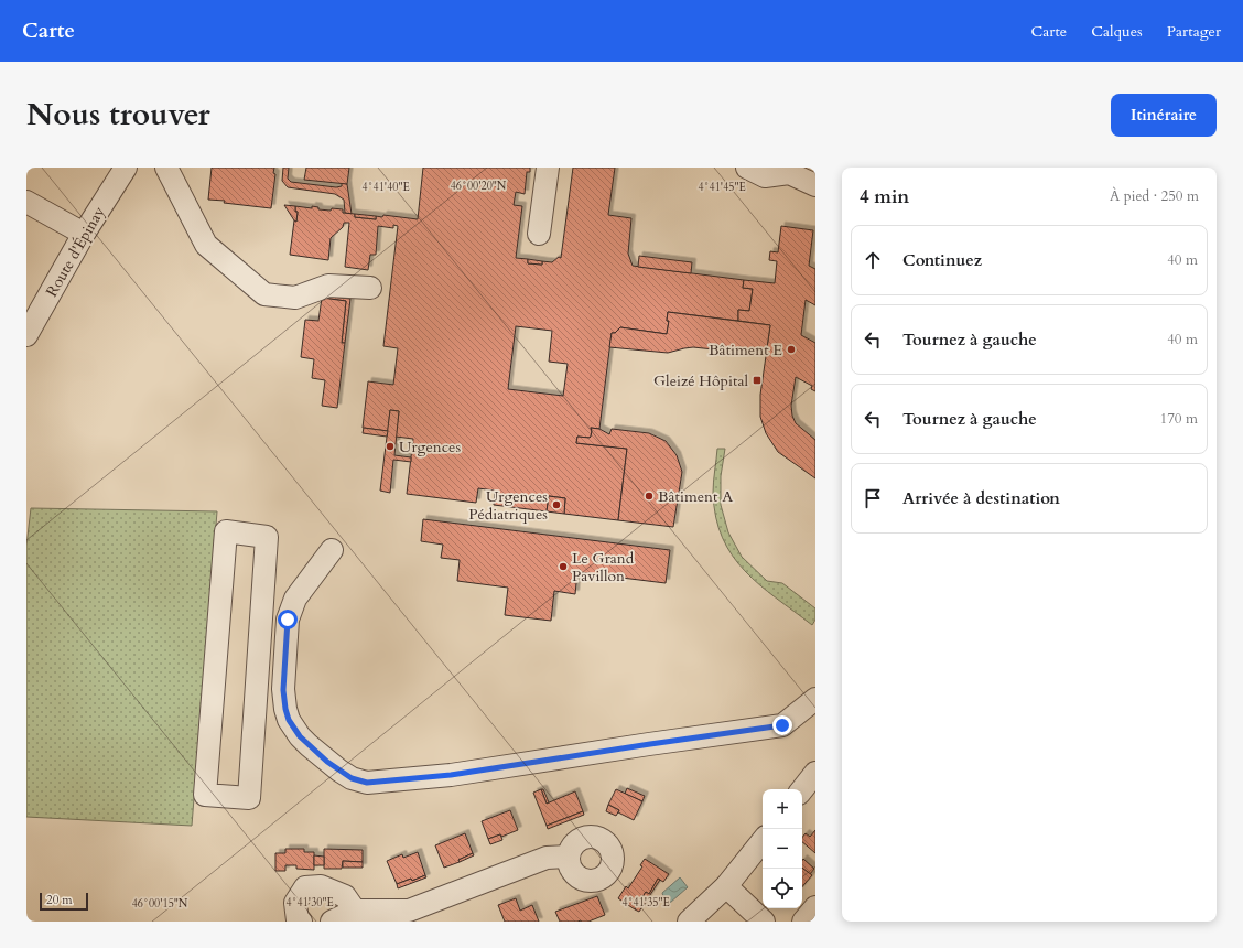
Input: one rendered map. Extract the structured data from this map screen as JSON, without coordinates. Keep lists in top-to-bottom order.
{
  "streets": {
    "street": ["Route d'Épinay"]
  },
  "places": {
    "other": [
      "Bâtiment E",
      "Urgences",
      "Bâtiment A",
      "Urgences Pédiatriques",
      "Le Grand Pavillon"
    ],
    "transit": ["Gleizé Hôpital"]
  },
  "scale_bar": "20 m",
  "page": {
    "header": "Carte",
    "nav": ["Carte", "Calques", "Partager"],
    "title": "Nous trouver",
    "buttons": "Itinéraire",
    "heading": ["4 min", "À pied · 250 m"],
    "list": [
      ["Continuez", "40 m"],
      ["Tournez à gauche", "40 m"],
      ["Tournez à gauche", "170 m"],
      "Arrivée à destination"
    ],
    "map_buttons": ["+", "−"],
    "scale": "20 m"
  },
  "coordinates": [
    "46°00'20\"N",
    "4°41'40\"E",
    "4°41'45\"E",
    "4°41'30\"E",
    "4°41'35\"E",
    "46°00'15\"N"
  ]
}
